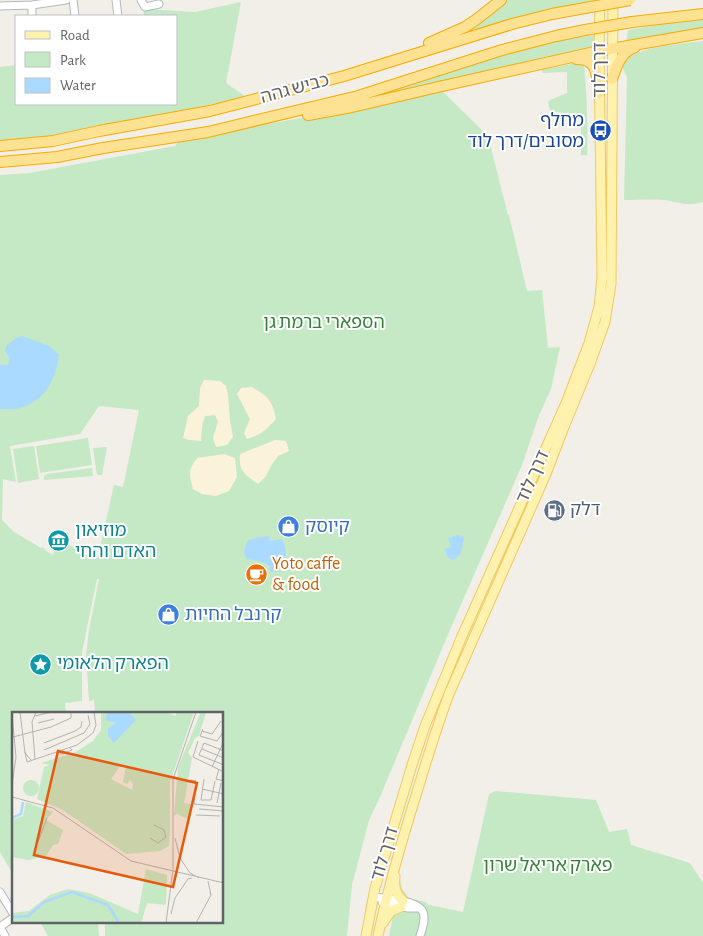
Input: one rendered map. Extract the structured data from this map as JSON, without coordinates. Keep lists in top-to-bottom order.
{
  "streets": {
    "highway": ["כביש גהה"],
    "main road": ["דרך לוד"]
  },
  "parks": ["הספארי ברמת גן", "פארק אריאל שרון"],
  "places": {
    "bus stop": ["מחלף מסובים/דרך לוד"],
    "fuel station": ["דלק"],
    "shop": ["קיוסק", "קרנבל החיות"],
    "museum": ["מוזיאון האדם והחי"],
    "cafe": ["Yoto caffe & food"],
    "place": ["הפארק הלאומי"]
  },
  "legend": ["Road", "Park", "Water"]
}
